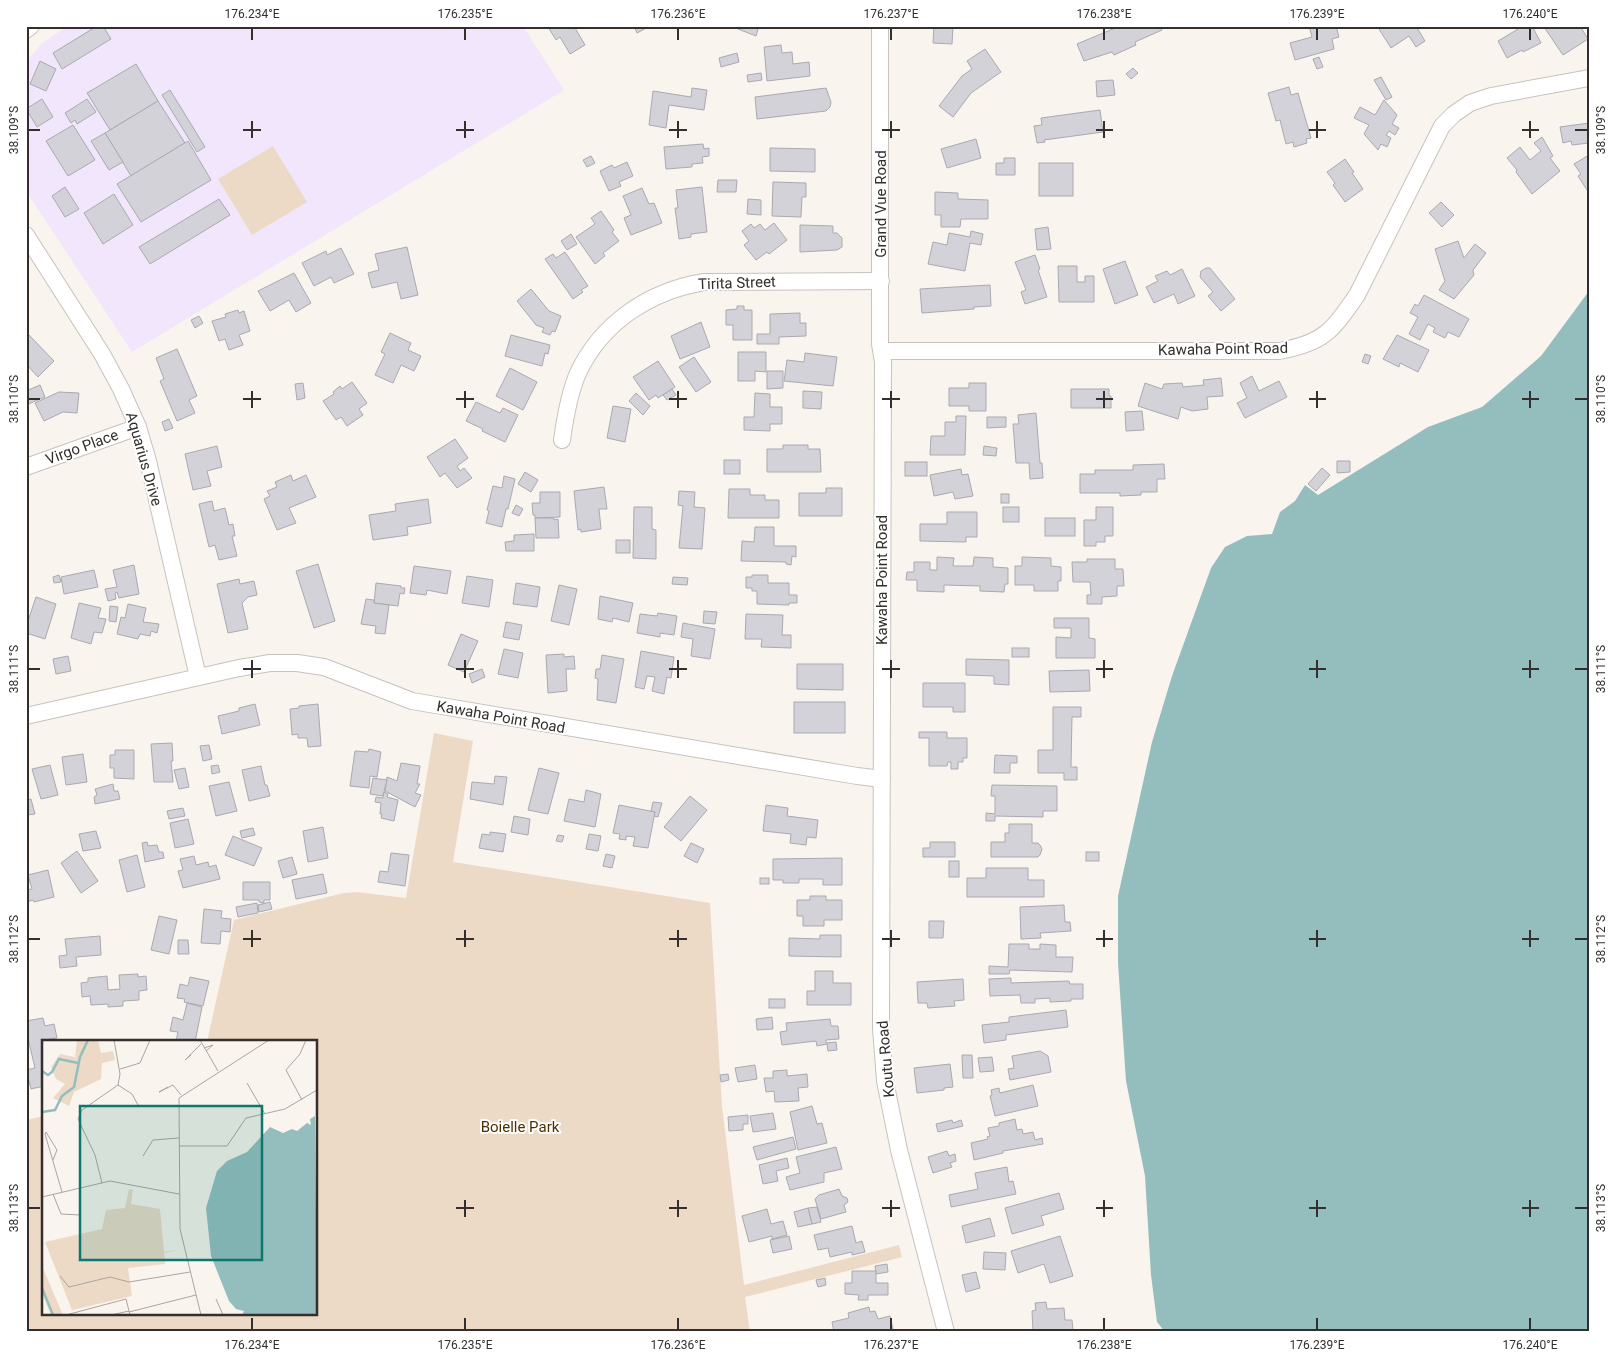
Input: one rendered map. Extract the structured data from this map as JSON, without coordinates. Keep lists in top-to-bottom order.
{
  "streets": {
    "street": [
      "Grand Vue Road",
      "Tirita Street",
      "Kawaha Point Road",
      "Virgo Place",
      "Aquarius Drive",
      "Koutu Road"
    ]
  },
  "crossings": [
    ["Grand Vue Road", "Tirita Street"],
    ["Grand Vue Road", "Kawaha Point Road"],
    ["Kawaha Point Road", "Aquarius Drive"],
    ["Kawaha Point Road", "Koutu Road"],
    ["Virgo Place", "Aquarius Drive"]
  ],
  "parks": ["Boielle Park"],
  "coordinates": [
    "176.234°E",
    "176.235°E",
    "176.236°E",
    "176.237°E",
    "176.238°E",
    "176.239°E",
    "176.240°E",
    "38.109°S",
    "38.110°S",
    "38.111°S",
    "38.112°S",
    "38.113°S"
  ]
}
